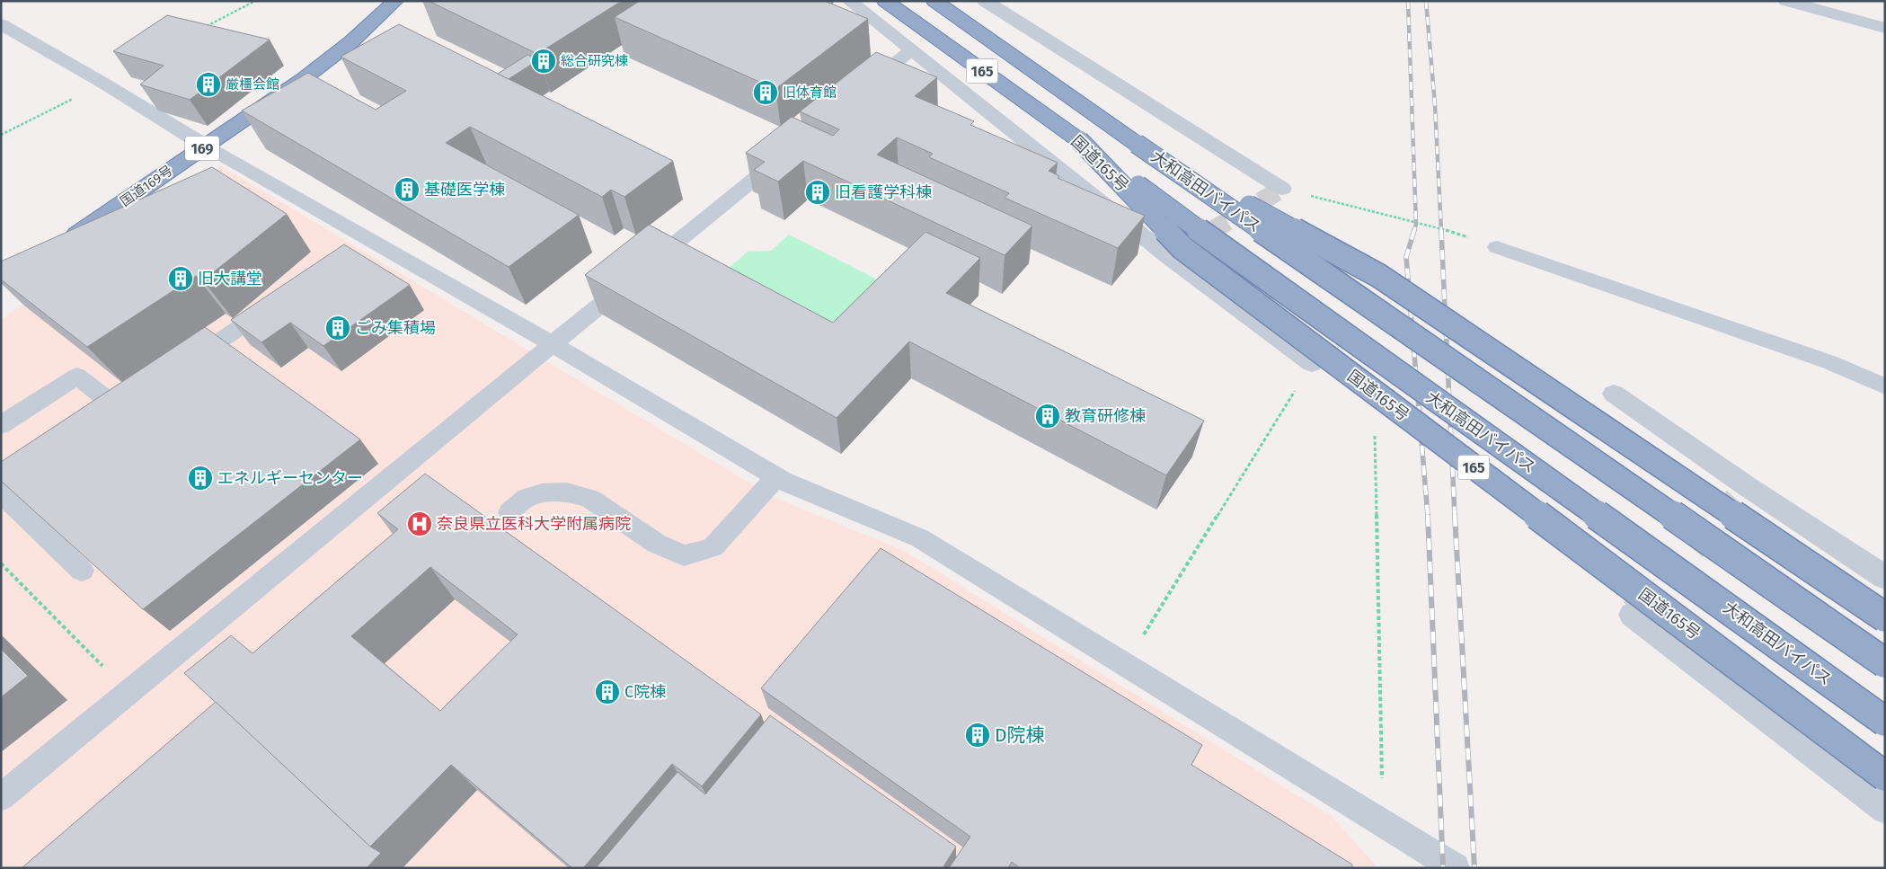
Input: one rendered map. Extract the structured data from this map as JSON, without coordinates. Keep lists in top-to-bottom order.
{
  "streets": {
    "highway": [
      "165",
      "169",
      "国道165号",
      "国道169号",
      "大和高田バイパス"
    ]
  },
  "crossings": [
    ["国道165号", "大和高田バイパス"]
  ],
  "places": {
    "building": [
      "総合研究棟",
      "厳橿会館",
      "旧体育館",
      "基礎医学棟",
      "旧看護学科棟",
      "旧大講堂",
      "ごみ集積場",
      "教育研修棟",
      "エネルギーセンター",
      "C院棟",
      "D院棟"
    ],
    "hospital": ["奈良県立医科大学附属病院"]
  }
}
